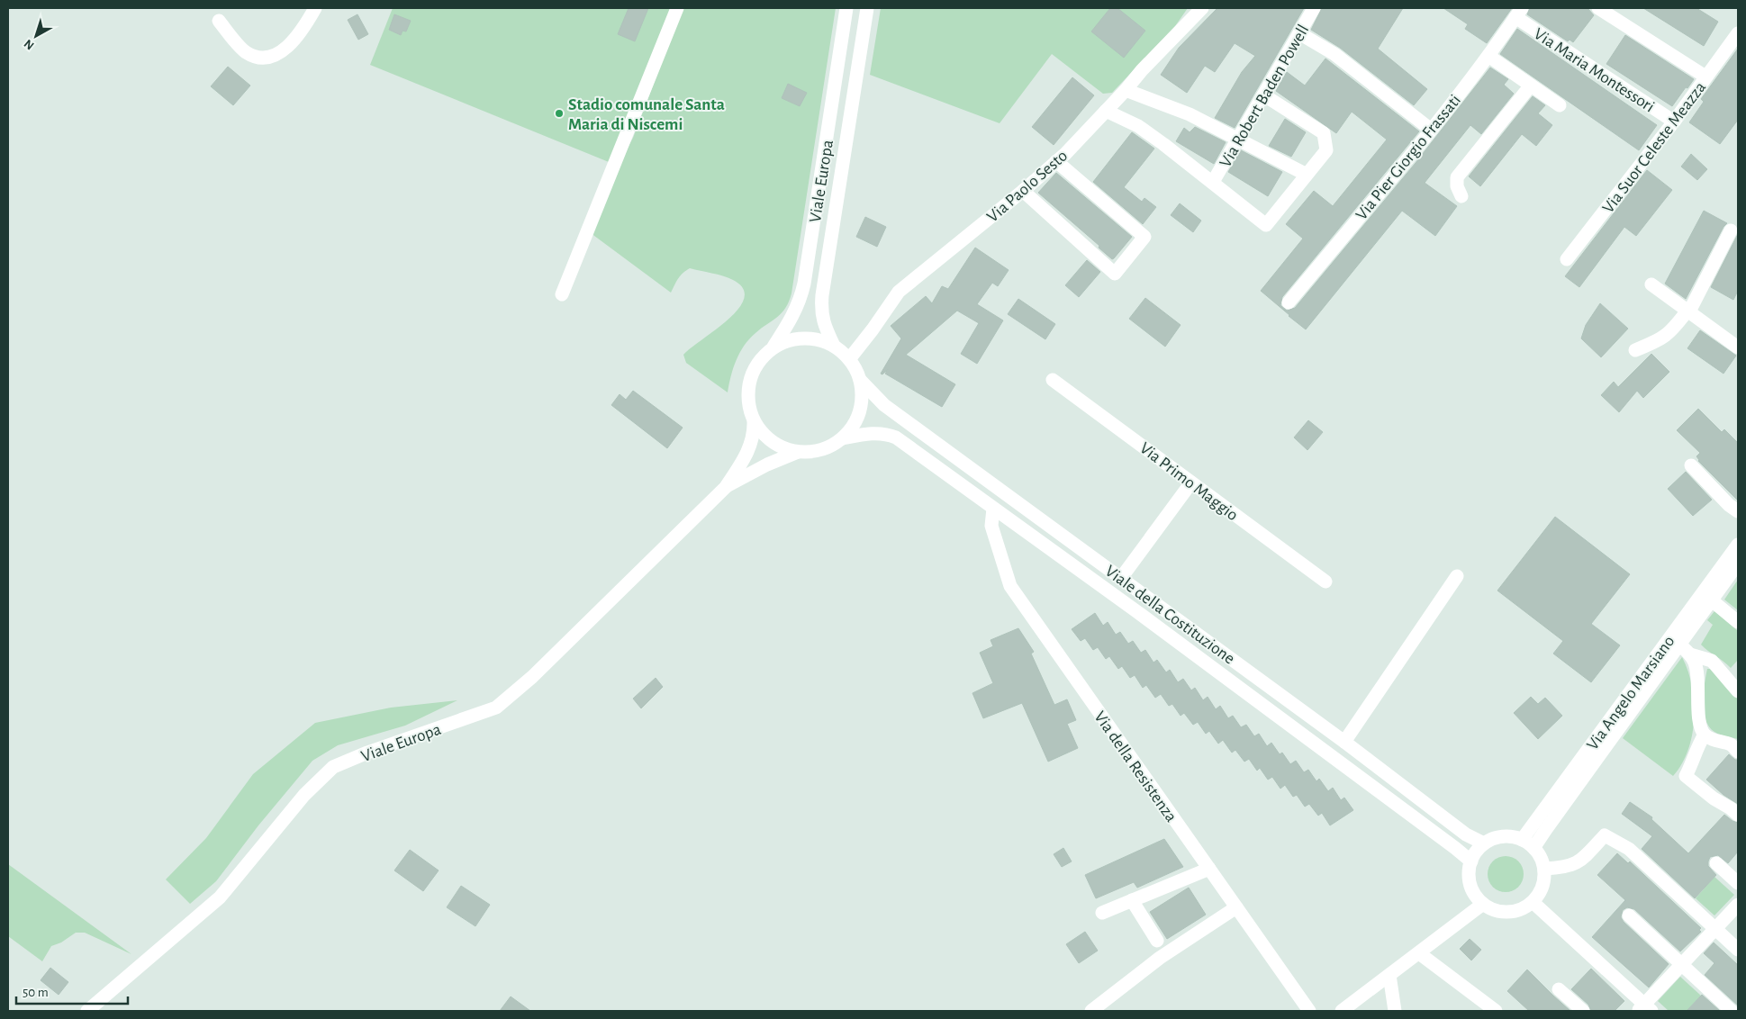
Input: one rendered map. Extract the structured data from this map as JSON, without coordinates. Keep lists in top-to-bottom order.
{
  "streets": {
    "street": [
      "Via Maria Montessori",
      "Via Robert Baden Powell",
      "Via Suor Celeste Meazza",
      "Via Pier Giorgio Frassati",
      "Viale Europa",
      "Via Paolo Sesto",
      "Via Primo Maggio",
      "Viale della Costituzione",
      "Via Angelo Marsiano",
      "Via della Resistenza"
    ]
  },
  "crossings": [
    ["Via Maria Montessori", "Via Suor Celeste Meazza"],
    ["Via Maria Montessori", "Via Pier Giorgio Frassati"],
    ["Viale Europa", "Via Paolo Sesto"],
    ["Viale Europa", "Viale della Costituzione"],
    ["Via Paolo Sesto", "Viale della Costituzione"],
    ["Viale della Costituzione", "Via Angelo Marsiano"],
    ["Viale della Costituzione", "Via della Resistenza"]
  ],
  "places": ["Stadio comunale Santa Maria di Niscemi"],
  "scale_bar": "50 m",
  "north": "bottom left"
}
